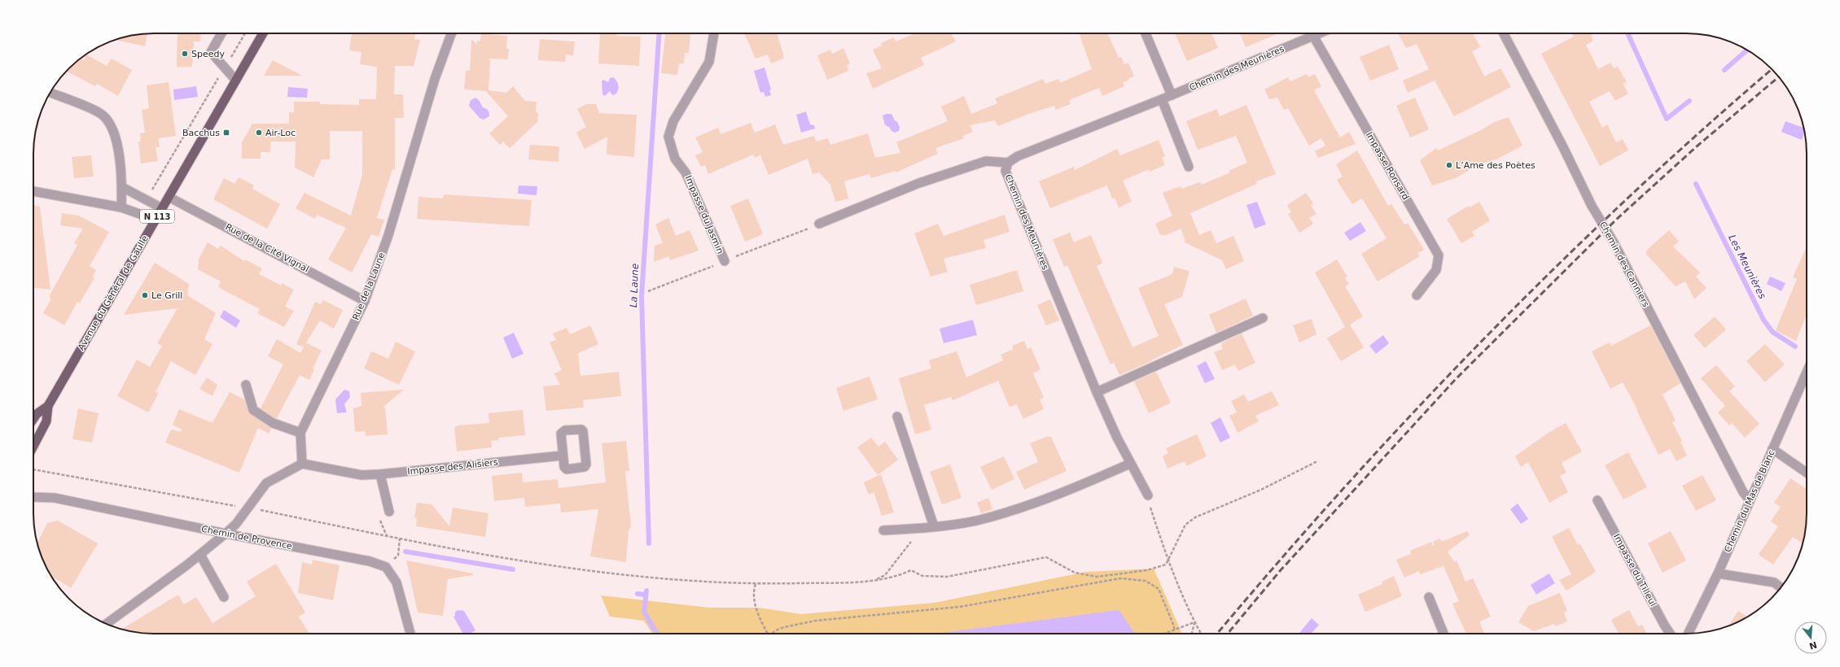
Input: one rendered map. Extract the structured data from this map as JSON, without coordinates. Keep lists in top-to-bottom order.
{
  "streets": {
    "main road": ["N 113", "Avenue du Général de Gaulle"],
    "street": [
      "Chemin des Meunières",
      "Impasse Ronsard",
      "Impasse du Jasmin",
      "Rue de la Cité Vignal",
      "Chemin des Canniers",
      "Rue de la Laune",
      "Impasse des Alisiers",
      "Chemin du Mas de Blanc",
      "Chemin de Provence",
      "Impasse du Tilleul"
    ]
  },
  "crossings": [
    ["Chemin des Meunières", "Impasse Ronsard"],
    ["Rue de la Cité Vignal", "Rue de la Laune"],
    ["Rue de la Cité Vignal", "Avenue du Général de Gaulle"],
    ["Chemin des Canniers", "Chemin du Mas de Blanc"]
  ],
  "water": ["Les Meunières", "La Laune"],
  "places": {
    "other": [
      "Speedy",
      "Air-Loc",
      "L’Ame des Poètes",
      "Le Grill"
    ],
    "transit": ["Bacchus"]
  },
  "north": "bottom"
}
